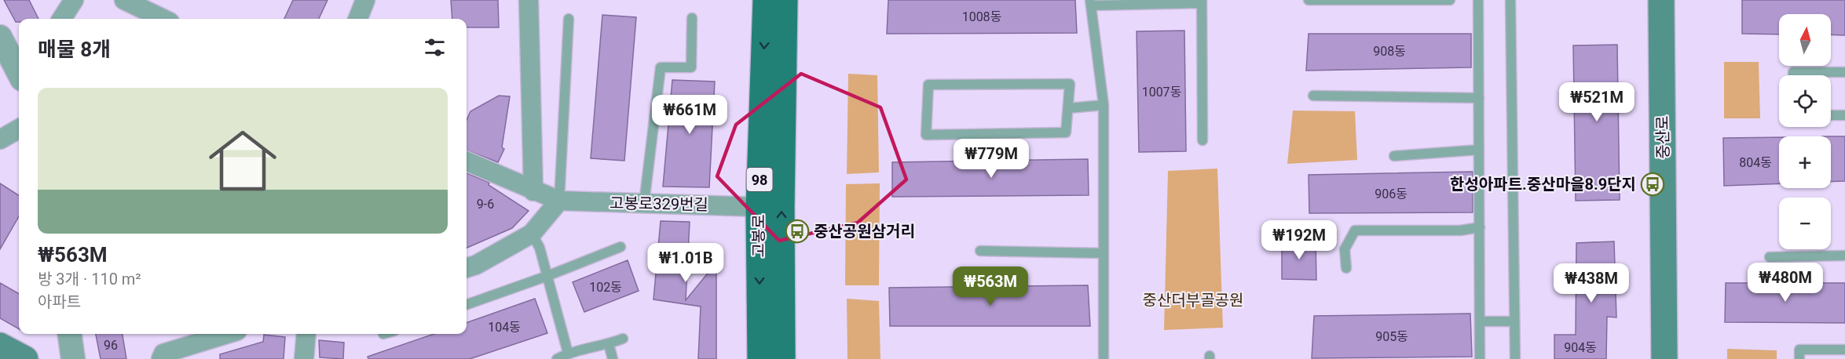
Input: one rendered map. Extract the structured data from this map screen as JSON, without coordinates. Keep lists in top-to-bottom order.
{
  "streets": {
    "main road": ["중산로", "98", "고봉로"],
    "street": ["고봉로329번길"]
  },
  "crossings": [
    ["고봉로329번길", "고봉로"]
  ],
  "parks": ["중산더부골공원"],
  "places": {
    "bus stop": ["한성아파트.중산마을8.9단지", "중산공원삼거리"]
  },
  "house_numbers": [
    "1008동",
    "908동",
    "1007동",
    "804동",
    "906동",
    "9-6",
    "102동",
    "104동",
    "905동",
    "96",
    "904동"
  ],
  "north": "top",
  "page": {
    "map_buttons": ["+", "−"],
    "heading": "매물 8개",
    "list": [
      {
        "name": "₩563M",
        "note": "방 3개 · 110 m² · 아파트"
      }
    ],
    "price": [
      "₩521M",
      "₩661M",
      "₩779M",
      "₩192M",
      "₩1.01B",
      "₩480M",
      "₩438M",
      "₩563M"
    ]
  }
}
